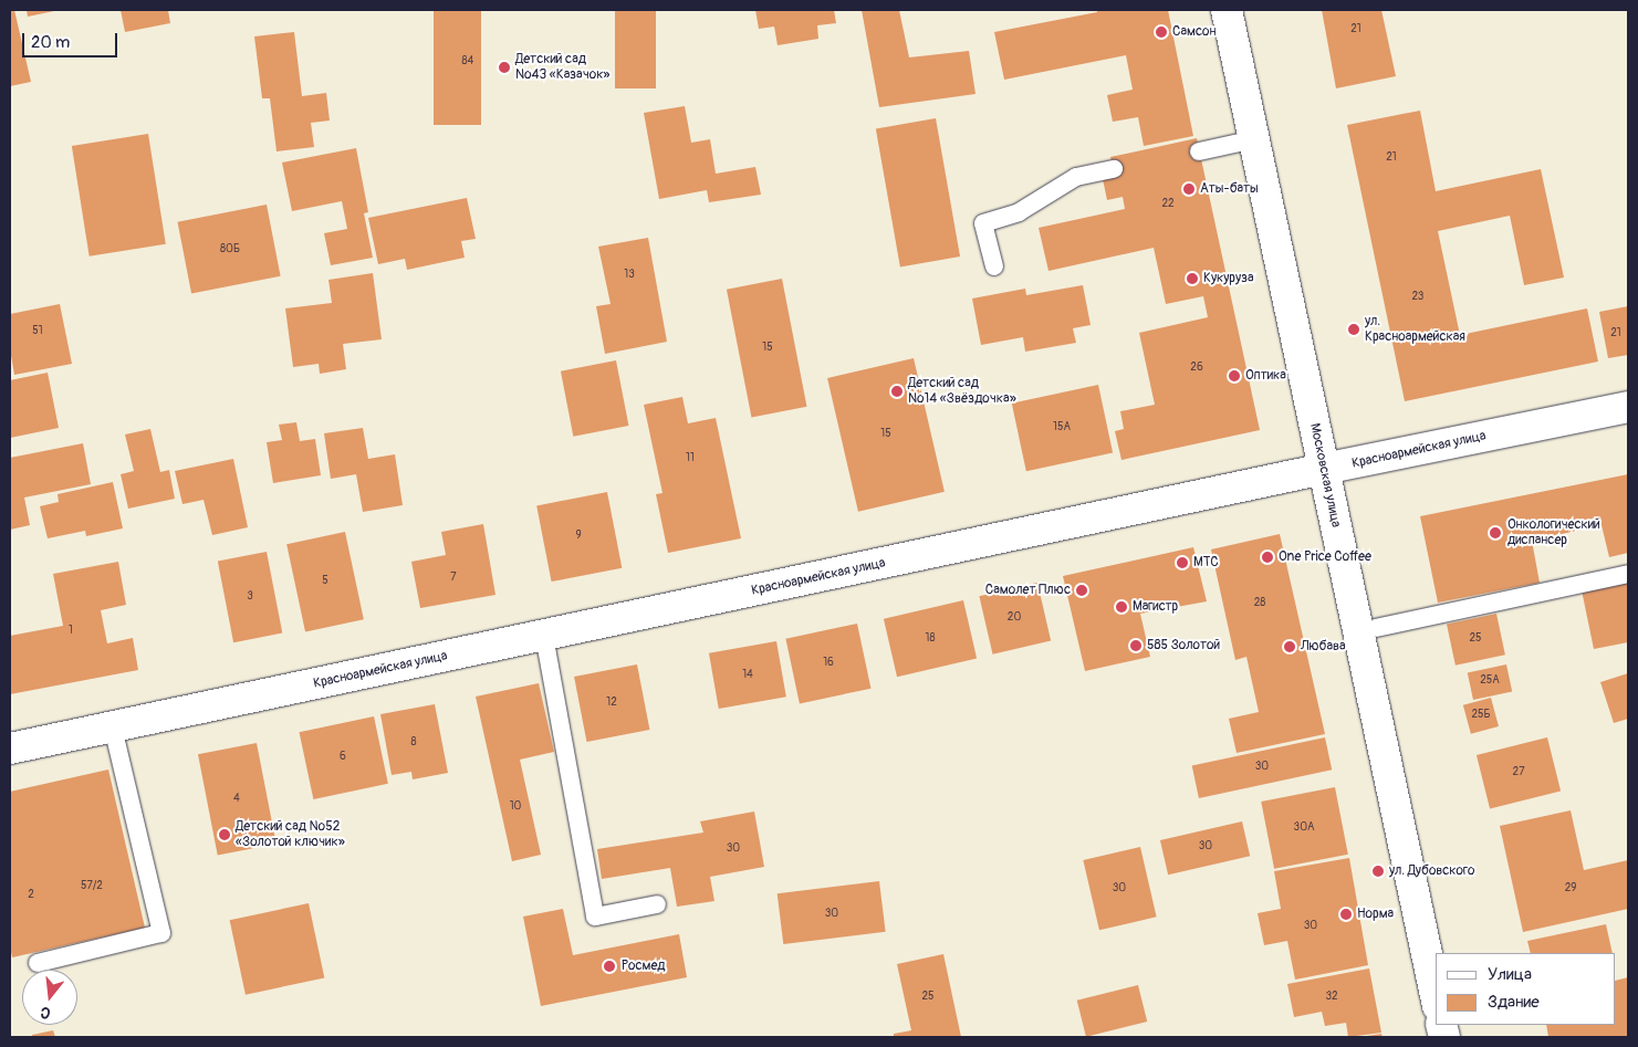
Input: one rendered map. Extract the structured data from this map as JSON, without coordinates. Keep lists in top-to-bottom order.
{
  "streets": {
    "main road": ["Красноармейская улица", "Московская улица"]
  },
  "crossings": [
    ["Красноармейская улица", "Московская улица"]
  ],
  "places": [
    "Самсон",
    "Детский сад №43 «Казачок»",
    "Аты-баты",
    "Кукуруза",
    "ул. Красноармейская",
    "Оптика",
    "Детский сад №14 «Звёздочка»",
    "Онкологический диспансер",
    "One Price Coffee",
    "МТС",
    "Самолет Плюс",
    "Магистр",
    "585 Золотой",
    "Любава",
    "Детский сад №52 «Золотой ключик»",
    "ул. Дубовского",
    "Норма",
    "Росмед"
  ],
  "house_numbers": [
    "21",
    "84",
    "21",
    "22",
    "80Б",
    "13",
    "23",
    "51",
    "21",
    "15",
    "26",
    "15А",
    "15",
    "11",
    "9",
    "7",
    "5",
    "3",
    "28",
    "20",
    "1",
    "18",
    "25",
    "16",
    "14",
    "25А",
    "12",
    "25Б",
    "8",
    "6",
    "30",
    "27",
    "4",
    "10",
    "30А",
    "30",
    "30",
    "57/2",
    "30",
    "29",
    "2",
    "30",
    "30",
    "25",
    "32"
  ],
  "legend": ["Улица", "Здание"],
  "scale_bar": "20 m",
  "north": "bottom"
}
